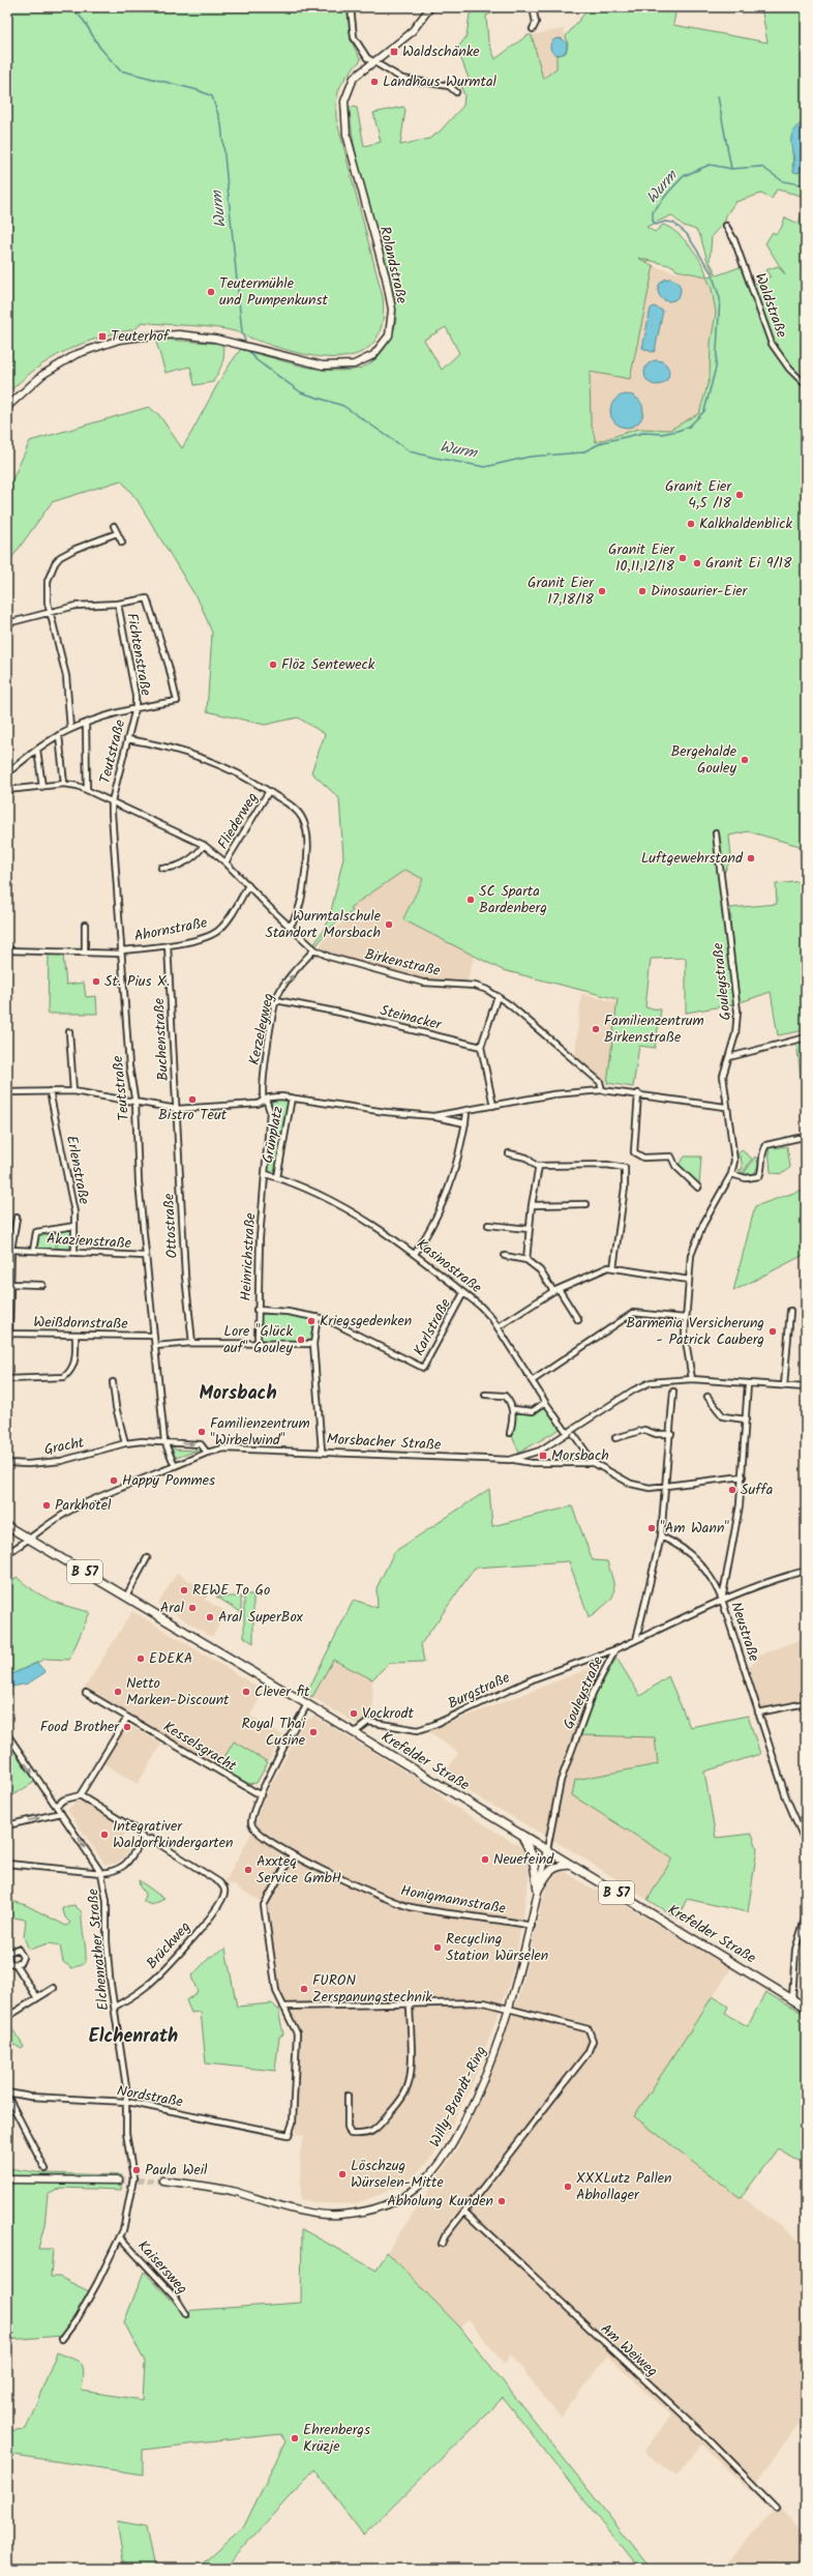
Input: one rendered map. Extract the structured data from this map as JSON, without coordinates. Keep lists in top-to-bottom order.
{
  "streets": {
    "main road": [
      "Rolandstraße",
      "B 57",
      "Krefelder Straße",
      "Willy-Brandt-Ring"
    ],
    "street": [
      "Waldstraße",
      "Fichtenstraße",
      "Teutstraße",
      "Fliederweg",
      "Ahornstraße",
      "Birkenstraße",
      "Gouleystraße",
      "Steinacker",
      "Kerzeleyweg",
      "Buchenstraße",
      "Grünplatz",
      "Erlenstraße",
      "Ottostraße",
      "Akazienstraße",
      "Heinrichstraße",
      "Kasinostraße",
      "Weißdornstraße",
      "Karlstraße",
      "Morsbacher Straße",
      "Gracht",
      "Neustraße",
      "Burgstraße",
      "Kesselsgracht",
      "Honigmannstraße",
      "Brückweg",
      "Elchenrather Straße",
      "Nordstraße",
      "Kaisersweg",
      "Am Weiweg"
    ]
  },
  "crossings": [
    ["Fichtenstraße", "Teutstraße"],
    ["Teutstraße", "Ahornstraße"],
    ["Teutstraße", "Birkenstraße"],
    ["Teutstraße", "Akazienstraße"],
    ["Teutstraße", "Weißdornstraße"],
    ["Teutstraße", "Morsbacher Straße"],
    ["Teutstraße", "Gracht"],
    ["Fliederweg", "Birkenstraße"],
    ["Ahornstraße", "Birkenstraße"],
    ["Ahornstraße", "Buchenstraße"],
    ["Birkenstraße", "Kerzeleyweg"],
    ["Gouleystraße", "Morsbacher Straße"],
    ["Gouleystraße", "Burgstraße"],
    ["Gouleystraße", "Krefelder Straße"],
    ["Gouleystraße", "Willy-Brandt-Ring"],
    ["Steinacker", "Kerzeleyweg"],
    ["Kerzeleyweg", "Grünplatz"],
    ["Buchenstraße", "Ottostraße"],
    ["Grünplatz", "Heinrichstraße"],
    ["Grünplatz", "Kasinostraße"],
    ["Erlenstraße", "Akazienstraße"],
    ["Heinrichstraße", "Kasinostraße"],
    ["Heinrichstraße", "Karlstraße"],
    ["Kasinostraße", "Karlstraße"],
    ["Kasinostraße", "Morsbacher Straße"],
    ["Morsbacher Straße", "Gracht"],
    ["Morsbacher Straße", "B 57"],
    ["Morsbacher Straße", "Neustraße"],
    ["Morsbacher Straße", "Krefelder Straße"],
    ["B 57", "Krefelder Straße"],
    ["Burgstraße", "Krefelder Straße"],
    ["Kesselsgracht", "Honigmannstraße"],
    ["Krefelder Straße", "Honigmannstraße"],
    ["Krefelder Straße", "Willy-Brandt-Ring"],
    ["Honigmannstraße", "Willy-Brandt-Ring"],
    ["Brückweg", "Elchenrather Straße"],
    ["Elchenrather Straße", "Nordstraße"],
    ["Elchenrather Straße", "Kaisersweg"]
  ],
  "one_way": ["Kerzeleyweg"],
  "districts": ["Morsbach", "Elchenrath"],
  "water": ["Wurm"],
  "places": {
    "transit": ["Waldschänke", "Teuterhof", "Morsbach"],
    "other": [
      "Landhaus Wurmtal",
      "Teutermühle und Pumpenkunst",
      "Granit Eier 4,5 /18",
      "Kalkhaldenblick",
      "Granit Eier 10,11,12/18",
      "Granit Ei 9/18",
      "Granit Eier 17,18/18",
      "Dinosaurier-Eier",
      "Flöz Senteweck",
      "Bergehalde Gouley",
      "Luftgewehrstand",
      "SC Sparta Bardenberg",
      "Wurmtalschule Standort Morsbach",
      "St. Pius X.",
      "Familienzentrum Birkenstraße",
      "Bistro Teut",
      "Kriegsgedenken",
      "Barmenia Versicherung - Patrick Cauberg",
      "Lore \"Glück auf\" Gouley",
      "Familienzentrum \"Wirbelwind\"",
      "Happy Pommes",
      "Suffa",
      "Parkhotel",
      "\"Am Wann\"",
      "REWE To Go",
      "Aral",
      "Aral SuperBox",
      "EDEKA",
      "Netto Marken-Discount",
      "Clever fit",
      "Vockrodt",
      "Food Brother",
      "Royal Thai Cusine",
      "Integrativer Waldorfkindergarten",
      "Neuefeind",
      "Axxteq Service GmbH",
      "Recycling Station Würselen",
      "FURON Zerspanungstechnik",
      "Paula Weil",
      "Löschzug Würselen-Mitte",
      "XXXLutz Pallen Abhollager",
      "Abholung Kunden",
      "Ehrenbergs Krüzje"
    ]
  }
}
